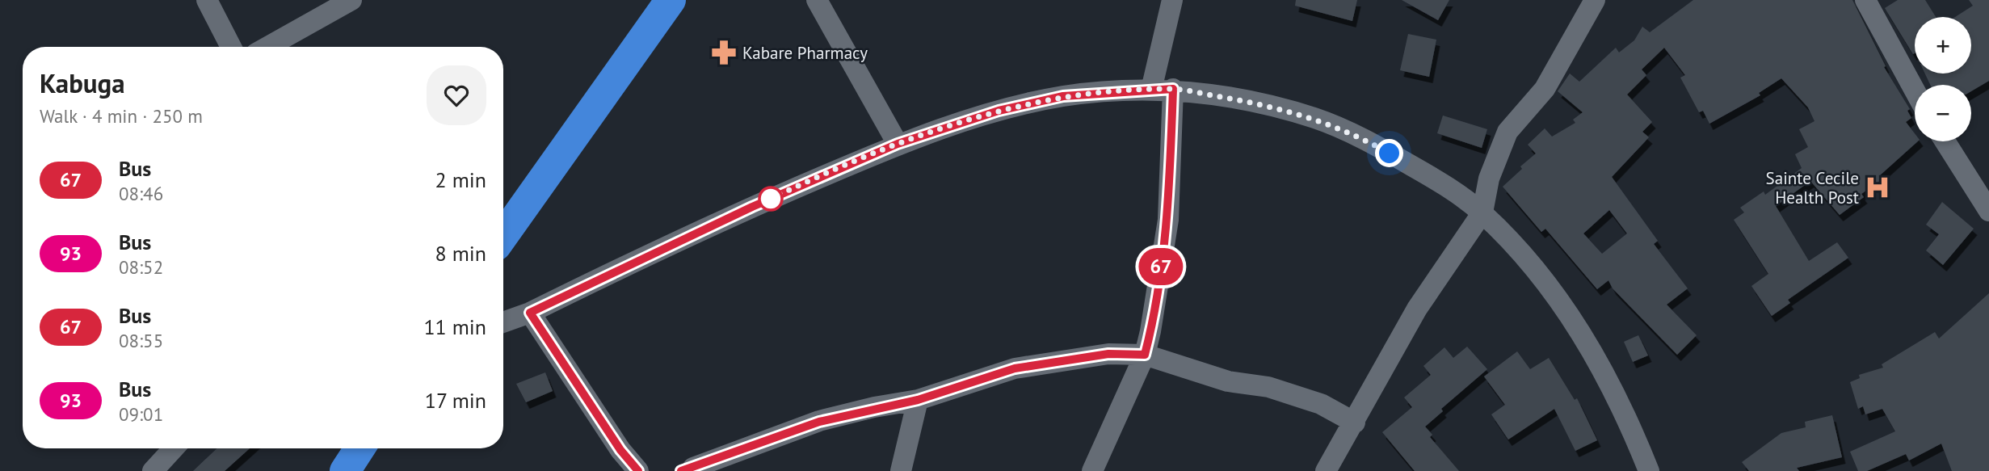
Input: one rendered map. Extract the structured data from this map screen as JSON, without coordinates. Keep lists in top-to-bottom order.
{
  "places": {
    "pharmacy": ["Kabare Pharmacy"],
    "hospital": ["Sainte Cecile Health Post"]
  },
  "lines": ["bus line 67"],
  "page": {
    "on_map": "67",
    "map_buttons": ["+", "−"],
    "heading": ["Kabuga", "Walk · 4 min · 250 m"],
    "list": [
      {
        "mark": "67",
        "name": "Bus",
        "note": "08:46",
        "value": "2 min"
      },
      {
        "mark": "93",
        "name": "Bus",
        "note": "08:52",
        "value": "8 min"
      },
      {
        "mark": "67",
        "name": "Bus",
        "note": "08:55",
        "value": "11 min"
      },
      {
        "mark": "93",
        "name": "Bus",
        "note": "09:01",
        "value": "17 min"
      }
    ]
  }
}
